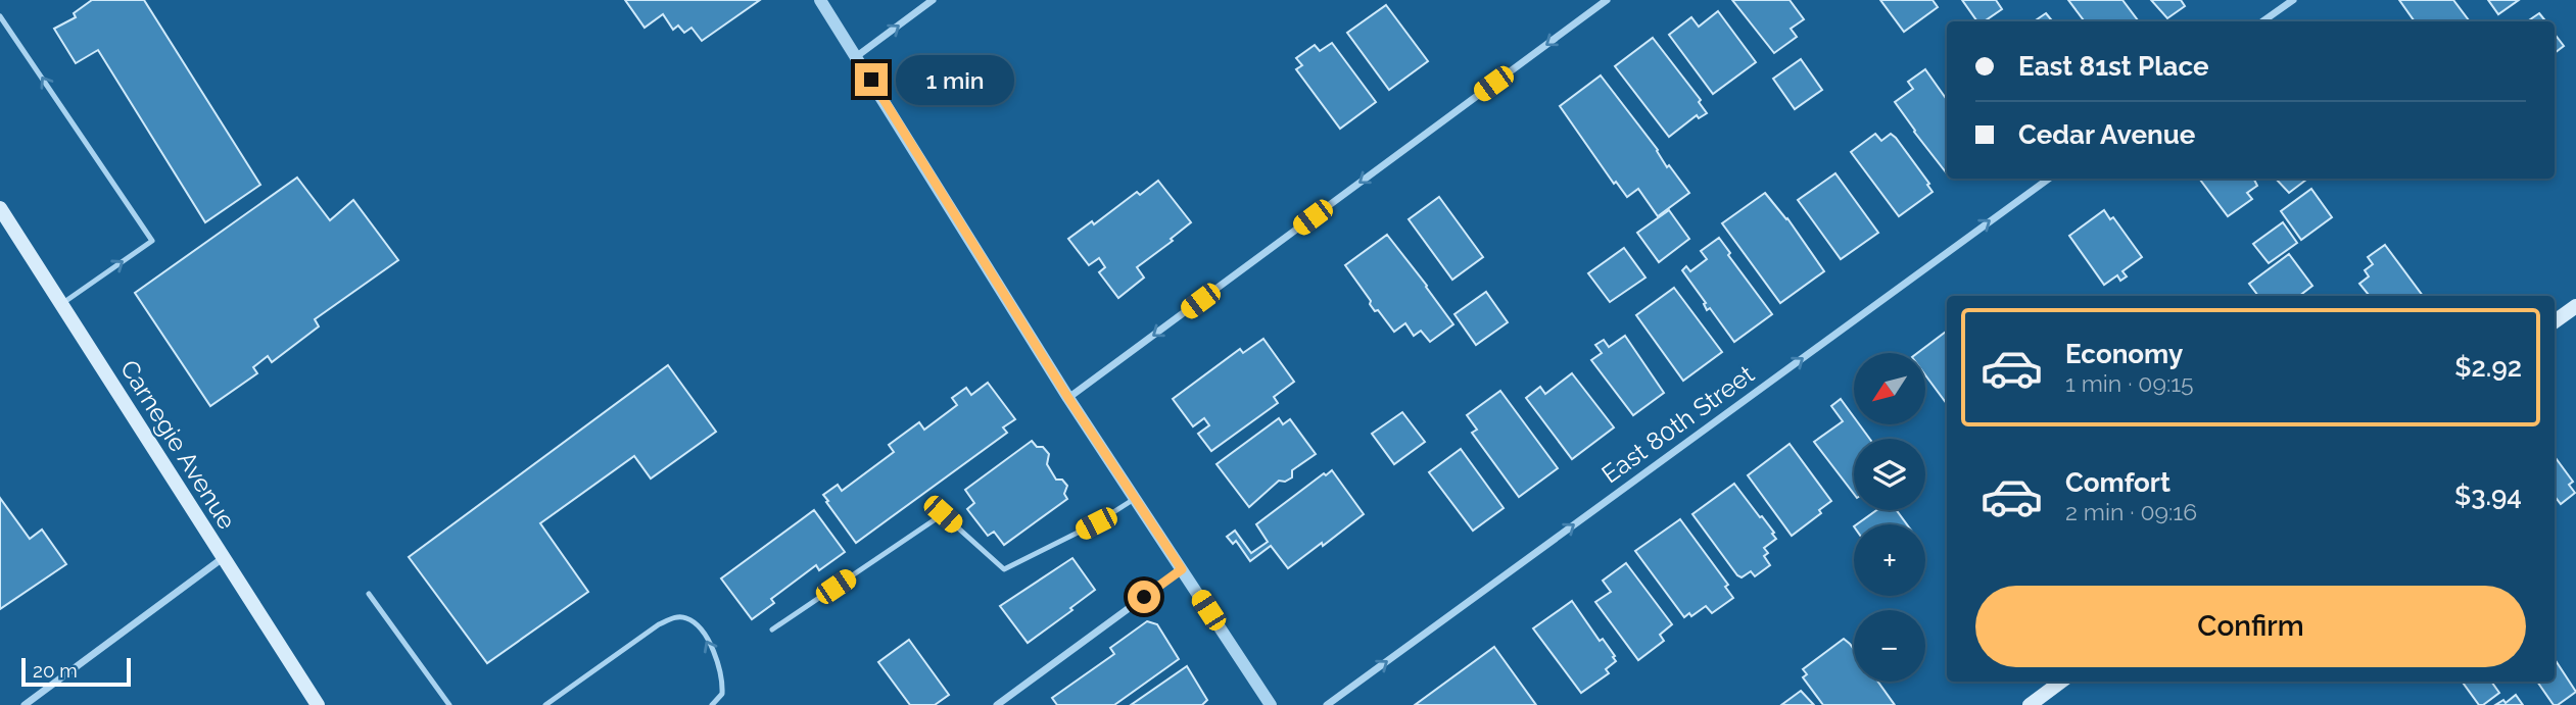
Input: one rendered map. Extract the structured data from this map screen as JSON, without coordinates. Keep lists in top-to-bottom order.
{
  "streets": {
    "main road": ["Carnegie Avenue"],
    "street": ["East 80th Street"]
  },
  "one_way": ["East 80th Street"],
  "scale_bar": "20 m",
  "north": "bottom left",
  "page": {
    "banner": ["East 81st Place", "Cedar Avenue"],
    "bubble": "1 min",
    "list": [
      {
        "name": "Economy",
        "note": "1 min · 09:15",
        "value": "$2.92"
      },
      {
        "name": "Comfort",
        "note": "2 min · 09:16",
        "value": "$3.94"
      }
    ],
    "map_buttons": ["+", "−"],
    "buttons": "Confirm",
    "scale": "20 m"
  }
}
